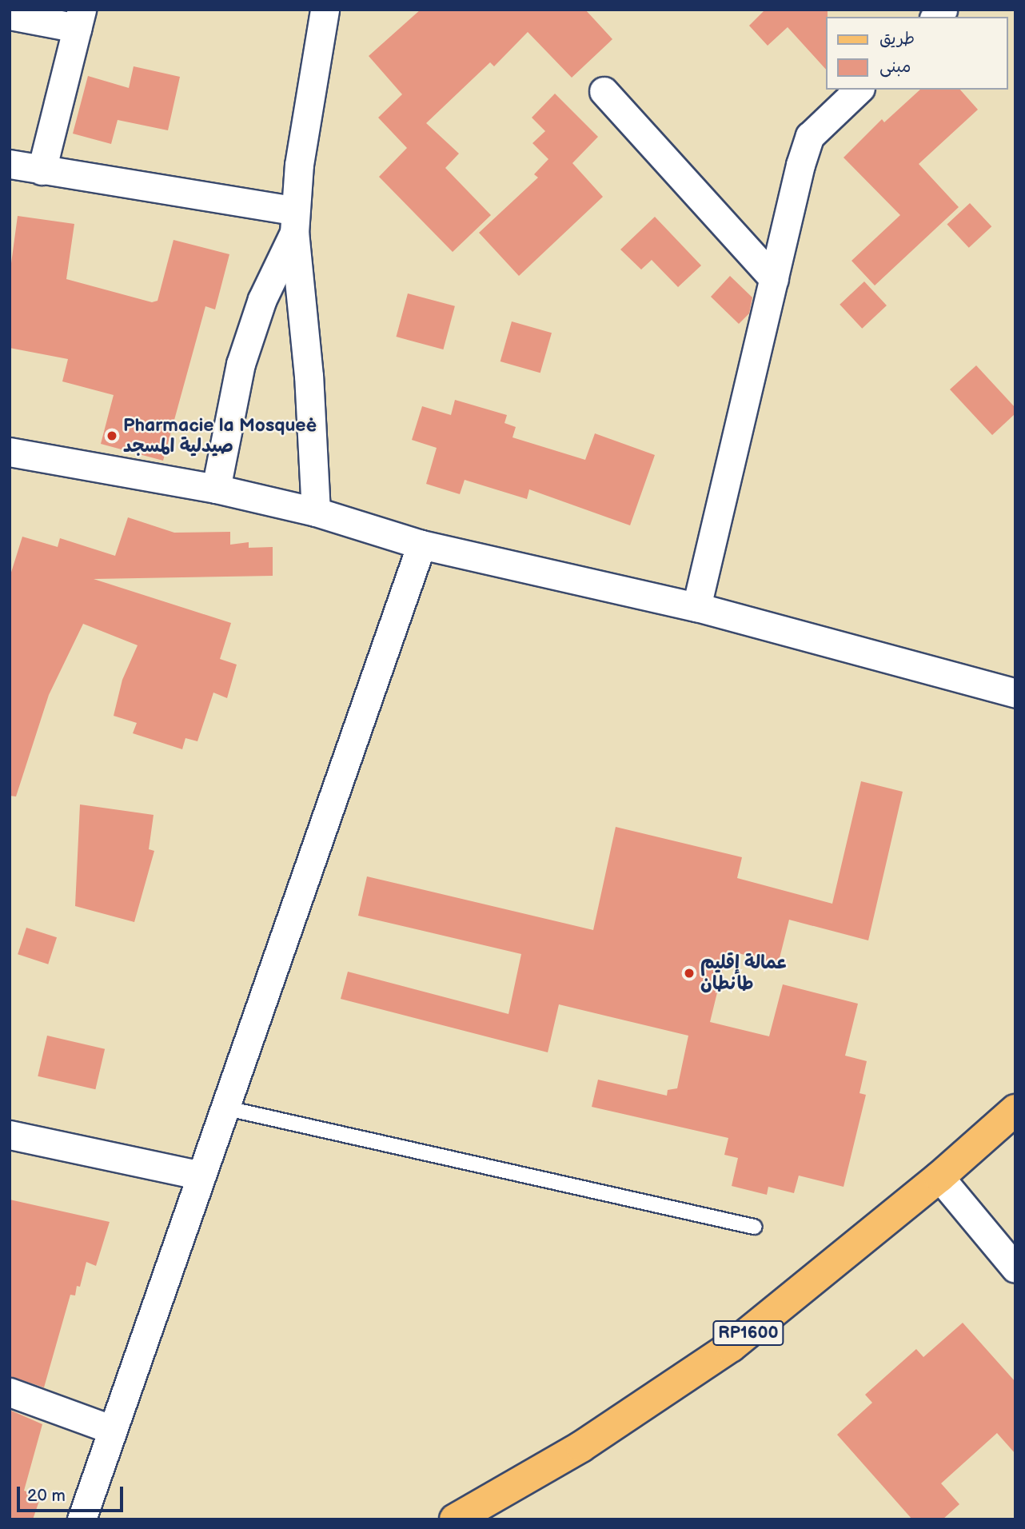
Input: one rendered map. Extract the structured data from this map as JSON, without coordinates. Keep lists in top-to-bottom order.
{
  "streets": {
    "main road": ["RP1600"]
  },
  "places": ["Pharmacie la Mosqueė صيدلية المسجد", "عمالة إقليم طانطان"],
  "legend": ["طريق", "مبنى"],
  "scale_bar": "20 m"
}
